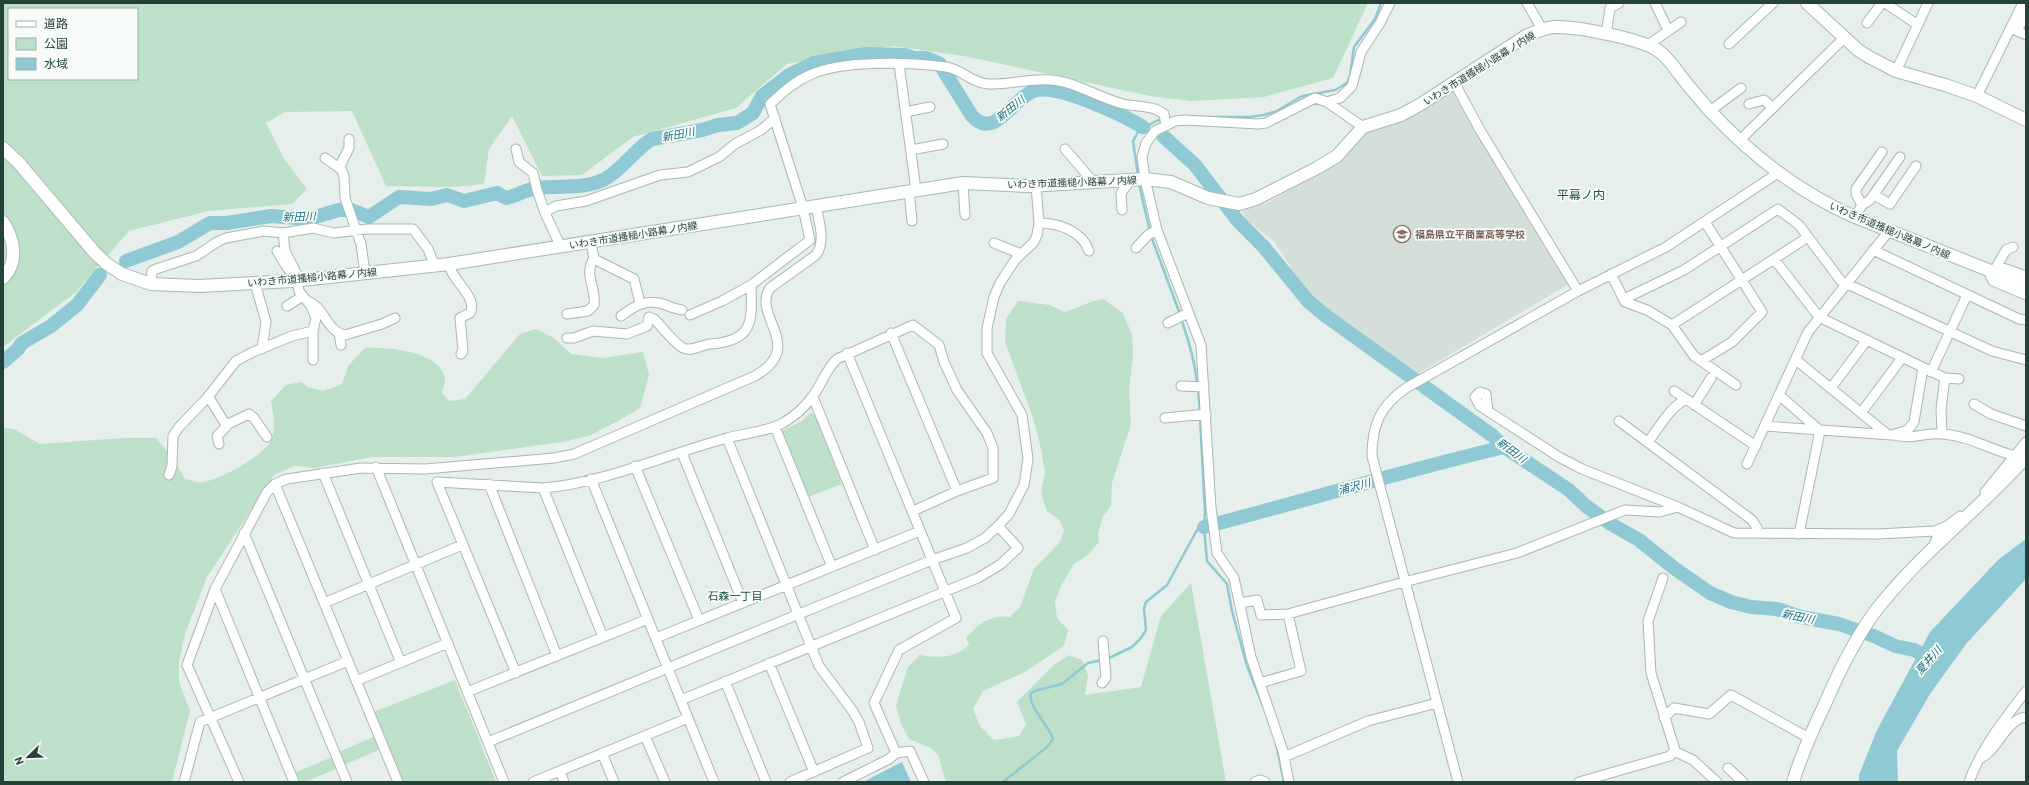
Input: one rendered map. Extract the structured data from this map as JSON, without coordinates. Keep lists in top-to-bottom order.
{
  "streets": {
    "street": ["いわき市道搔槌小路幕ノ内線"]
  },
  "districts": ["平幕ノ内", "石森一丁目"],
  "water": ["新田川", "浦沢川", "夏井川"],
  "places": {
    "school or university": ["福島県立平商業高等学校"]
  },
  "legend": ["道路", "公園", "水域"],
  "north": "bottom left"
}
